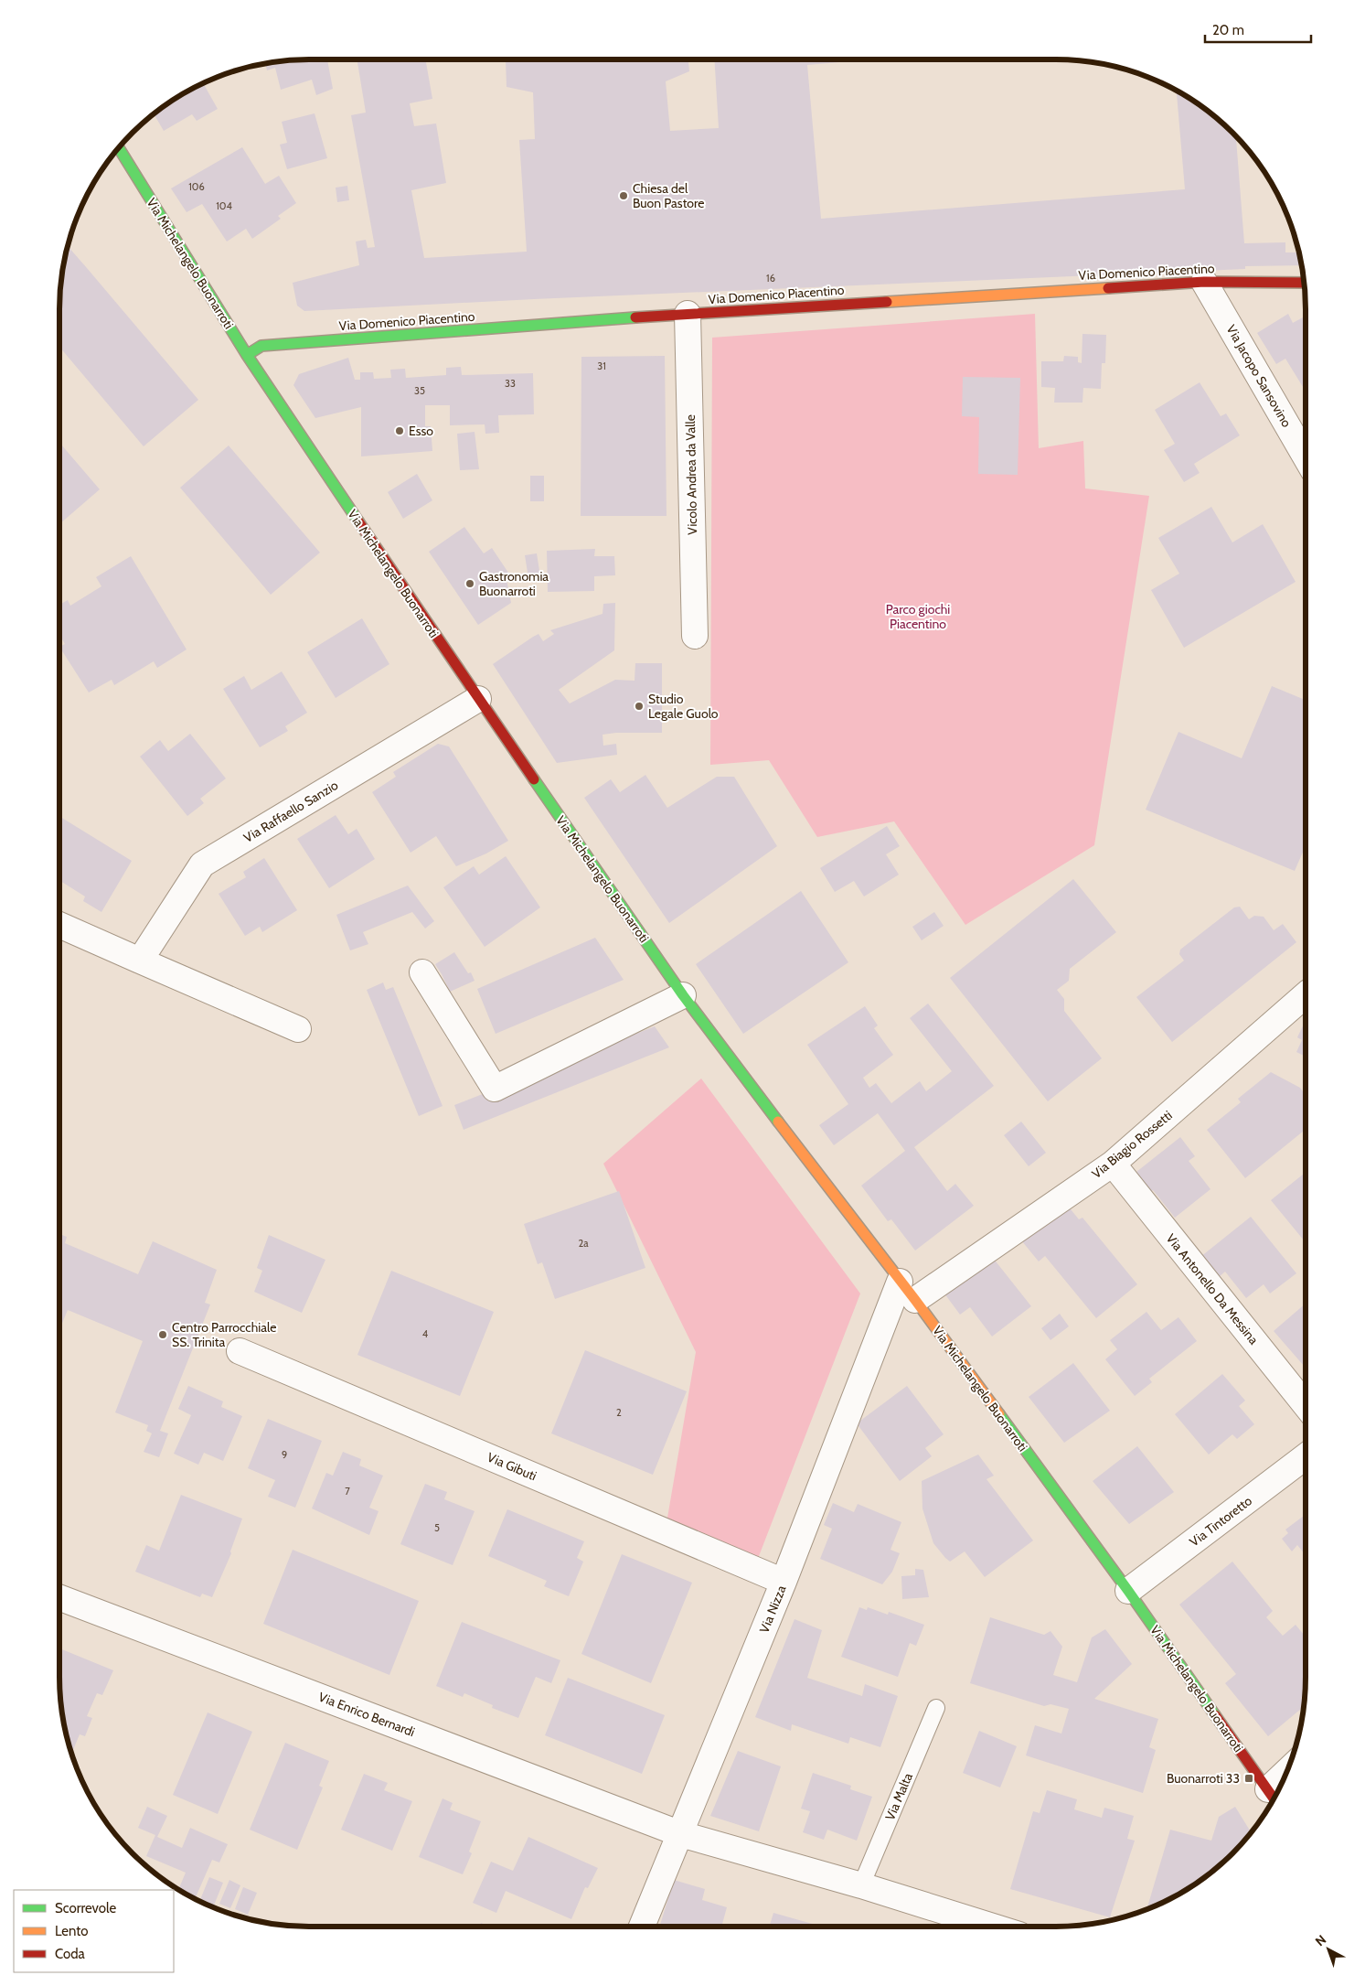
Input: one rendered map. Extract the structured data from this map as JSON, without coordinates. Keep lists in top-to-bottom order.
{
  "streets": {
    "street": [
      "Via Michelangelo Buonarroti",
      "Via Domenico Piacentino",
      "Via Jacopo Sansovino",
      "Vicolo Andrea da Valle",
      "Via Raffaello Sanzio",
      "Via Biagio Rossetti",
      "Via Antonello Da Messina",
      "Via Gibuti",
      "Via Tintoretto",
      "Via Nizza",
      "Via Enrico Bernardi"
    ],
    "lane": ["Via Malta"]
  },
  "crossings": [
    ["Via Michelangelo Buonarroti", "Via Domenico Piacentino"],
    ["Via Michelangelo Buonarroti", "Via Raffaello Sanzio"],
    ["Via Michelangelo Buonarroti", "Via Biagio Rossetti"],
    ["Via Michelangelo Buonarroti", "Via Tintoretto"],
    ["Via Michelangelo Buonarroti", "Via Nizza"],
    ["Via Domenico Piacentino", "Via Jacopo Sansovino"],
    ["Via Domenico Piacentino", "Vicolo Andrea da Valle"],
    ["Via Biagio Rossetti", "Via Antonello Da Messina"],
    ["Via Biagio Rossetti", "Via Nizza"],
    ["Via Gibuti", "Via Nizza"],
    ["Via Nizza", "Via Enrico Bernardi"]
  ],
  "parks": ["Parco giochi Piacentino"],
  "places": {
    "other": [
      "Chiesa del Buon Pastore",
      "Esso",
      "Gastronomia Buonarroti",
      "Studio Legale Guolo",
      "Centro Parrocchiale SS. Trinita"
    ],
    "transit": ["Buonarroti 33"]
  },
  "house_numbers": [
    "106",
    "104",
    "16",
    "31",
    "33",
    "35",
    "2a",
    "4",
    "2",
    "9",
    "7",
    "5"
  ],
  "legend": ["Scorrevole", "Lento", "Coda"],
  "scale_bar": "20 m",
  "north": "top left"
}
